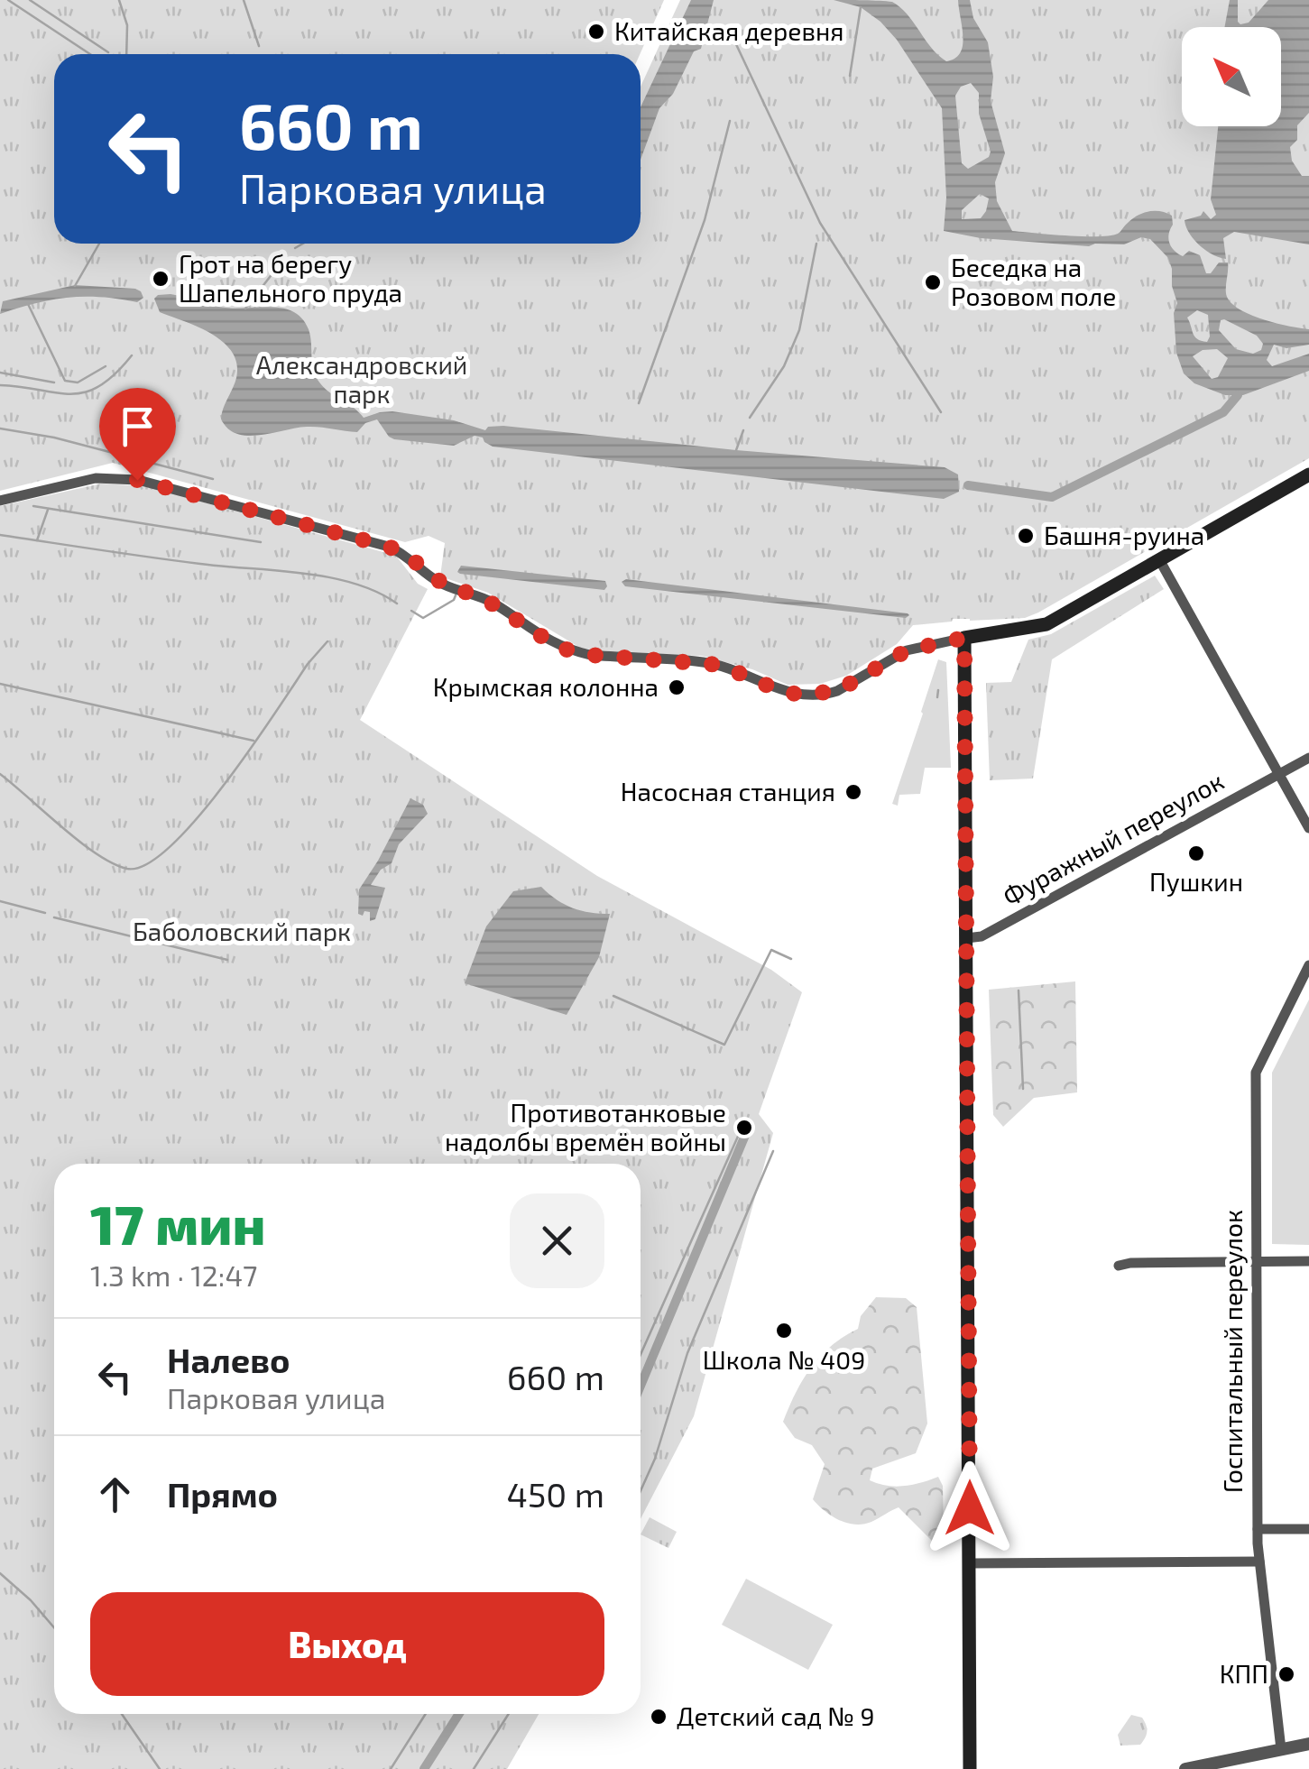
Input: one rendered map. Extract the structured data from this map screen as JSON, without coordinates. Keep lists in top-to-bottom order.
{
  "streets": {
    "street": ["Фуражный переулок", "Госпитальный переулок"]
  },
  "parks": ["Александровский парк", "Баболовский парк"],
  "places": [
    "Китайская деревня",
    "Грот на берегу Шапельного пруда",
    "Беседка на Розовом поле",
    "Башня-руина",
    "Крымская колонна",
    "Насосная станция",
    "Пушкин",
    "Противотанковые надолбы времён войны",
    "Школа № 409",
    "КПП",
    "Детский сад № 9"
  ],
  "north": "top left",
  "page": {
    "turn": ["660 m", "Парковая улица"],
    "heading": ["17 мин", "1.3 km · 12:47"],
    "list": [
      {
        "name": "Налево",
        "note": "Парковая улица",
        "value": "660 m"
      },
      {
        "name": "Прямо",
        "value": "450 m"
      }
    ],
    "buttons": "Выход"
  }
}
